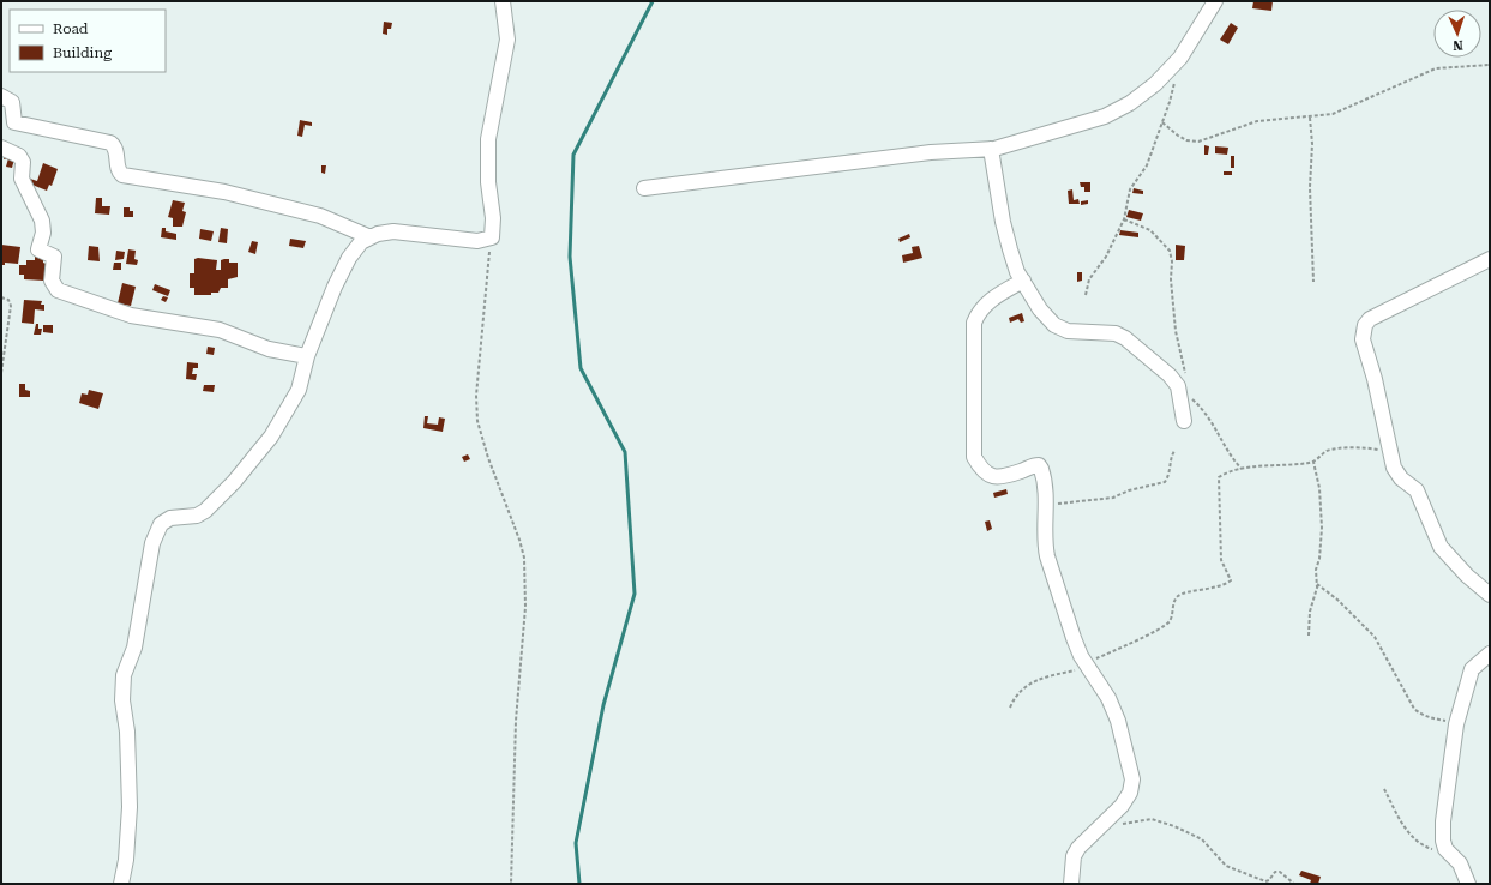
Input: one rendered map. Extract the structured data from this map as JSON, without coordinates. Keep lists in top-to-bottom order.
{
  "legend": ["Road", "Building"],
  "north": "bottom"
}
